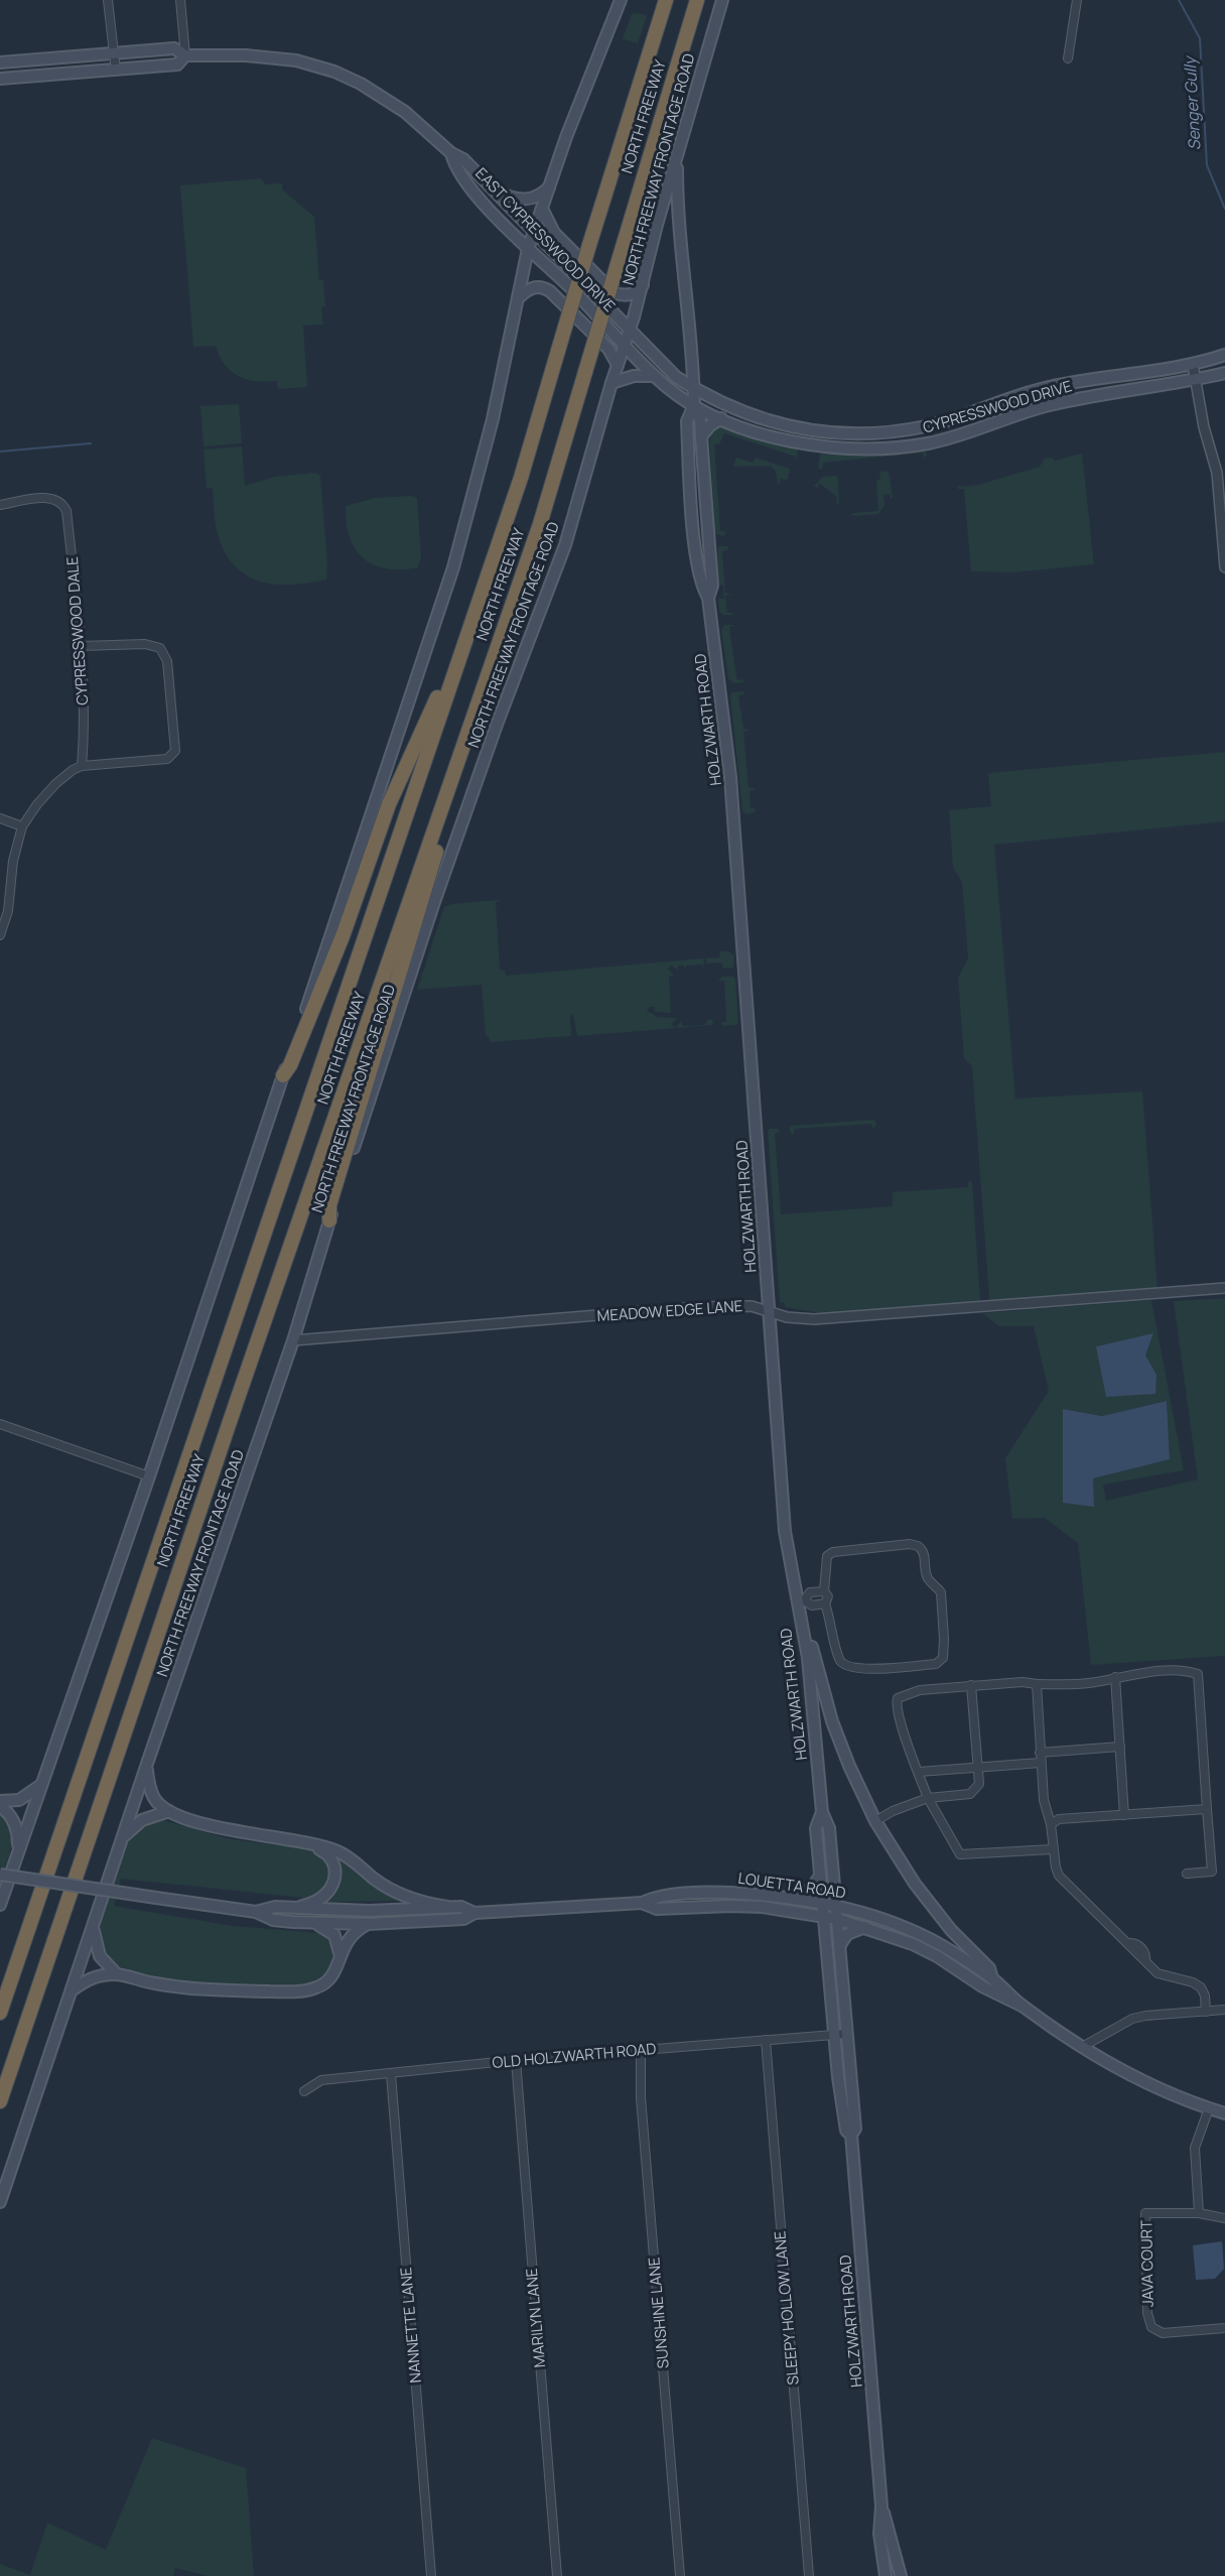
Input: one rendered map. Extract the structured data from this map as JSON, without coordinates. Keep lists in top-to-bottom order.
{
  "streets": {
    "highway": ["NORTH FREEWAY"],
    "main road": [
      "NORTH FREEWAY FRONTAGE ROAD",
      "EAST CYPRESSWOOD DRIVE",
      "CYPRESSWOOD DRIVE",
      "HOLZWARTH ROAD",
      "LOUETTA ROAD"
    ],
    "street": [
      "CYPRESSWOOD DALE",
      "MEADOW EDGE LANE",
      "OLD HOLZWARTH ROAD",
      "JAVA COURT",
      "SLEEPY HOLLOW LANE",
      "SUNSHINE LANE",
      "MARILYN LANE",
      "NANNETTE LANE"
    ]
  },
  "crossings": [
    ["NORTH FREEWAY FRONTAGE ROAD", "EAST CYPRESSWOOD DRIVE"],
    ["NORTH FREEWAY FRONTAGE ROAD", "CYPRESSWOOD DRIVE"],
    ["NORTH FREEWAY FRONTAGE ROAD", "HOLZWARTH ROAD"],
    ["NORTH FREEWAY FRONTAGE ROAD", "MEADOW EDGE LANE"],
    ["EAST CYPRESSWOOD DRIVE", "CYPRESSWOOD DRIVE"],
    ["CYPRESSWOOD DRIVE", "HOLZWARTH ROAD"],
    ["HOLZWARTH ROAD", "MEADOW EDGE LANE"],
    ["HOLZWARTH ROAD", "LOUETTA ROAD"],
    ["HOLZWARTH ROAD", "OLD HOLZWARTH ROAD"],
    ["OLD HOLZWARTH ROAD", "SLEEPY HOLLOW LANE"],
    ["OLD HOLZWARTH ROAD", "SUNSHINE LANE"],
    ["OLD HOLZWARTH ROAD", "MARILYN LANE"],
    ["OLD HOLZWARTH ROAD", "NANNETTE LANE"]
  ],
  "water": ["Senger Gully"]
}
